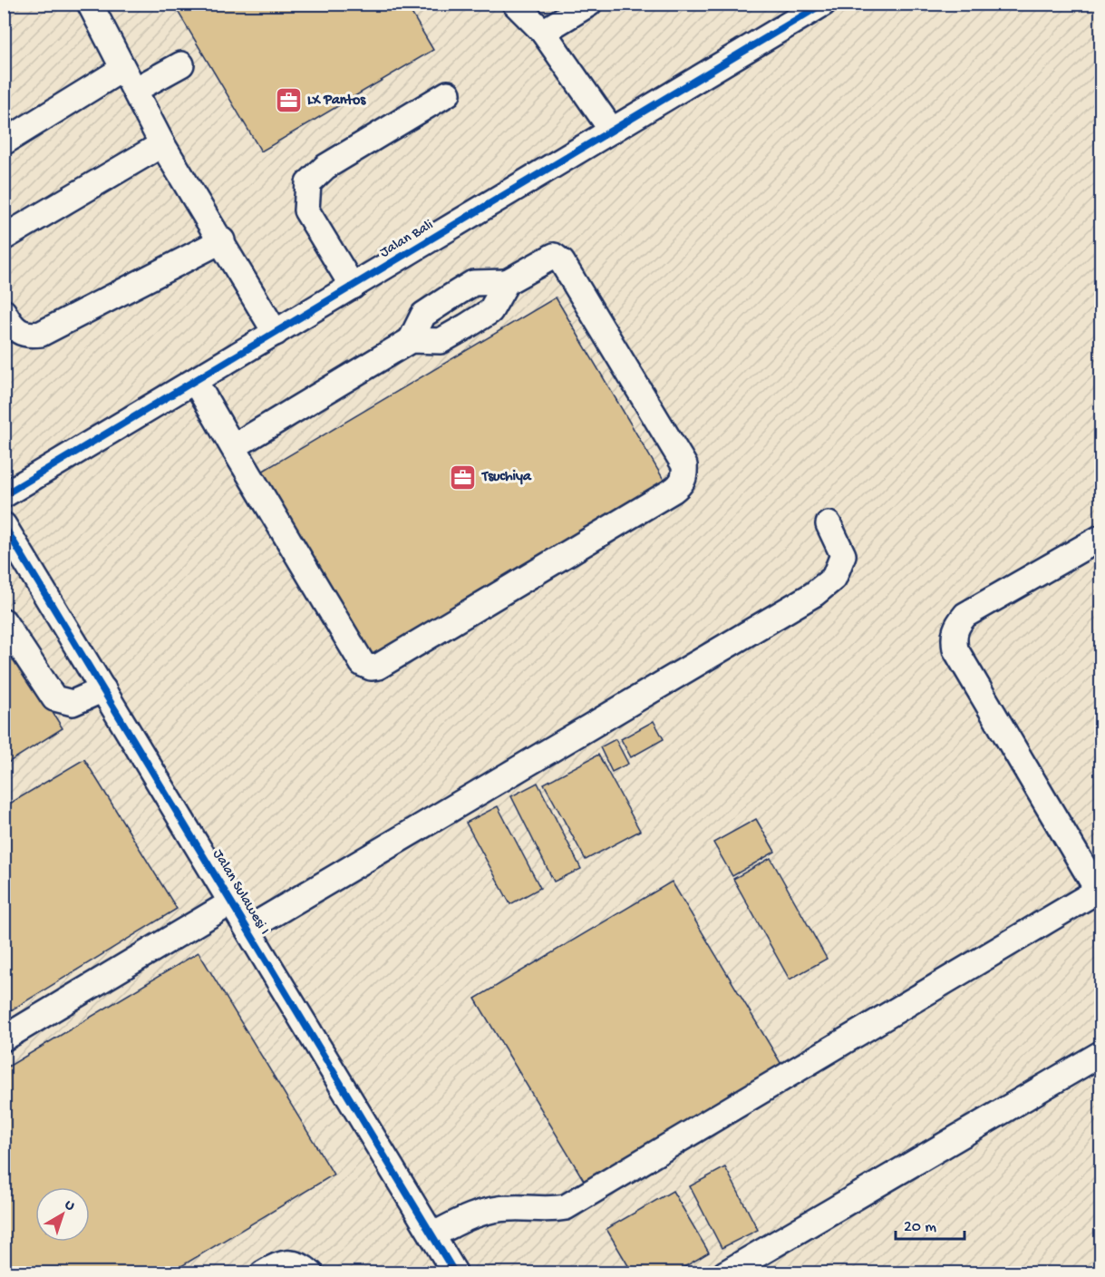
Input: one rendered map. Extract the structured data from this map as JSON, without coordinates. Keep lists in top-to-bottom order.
{
  "streets": {
    "street": ["Jalan Bali", "Jalan Sulawesi I"]
  },
  "places": {
    "office": ["LX Pantos", "Tsuchiya"]
  },
  "scale_bar": "20 m",
  "north": "top right"
}
